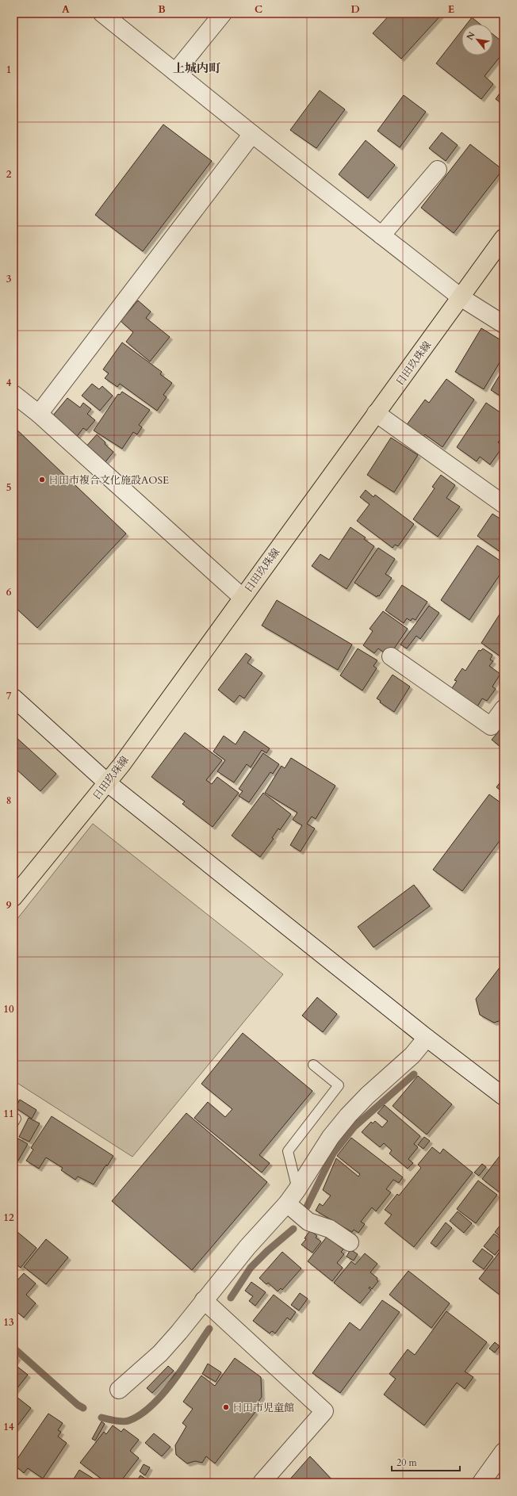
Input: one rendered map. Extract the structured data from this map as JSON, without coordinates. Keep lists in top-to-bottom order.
{
  "streets": {
    "main road": ["日田玖珠線"]
  },
  "districts": ["上城内町"],
  "places": ["日田市複合文化施設AOSE", "日田市児童館"],
  "scale_bar": "20 m",
  "north": "top left",
  "grid": {
    "columns": [
      "A",
      "B",
      "C",
      "D",
      "E"
    ],
    "rows": [
      "1",
      "2",
      "3",
      "4",
      "5",
      "6",
      "7",
      "8",
      "9",
      "10",
      "11",
      "12",
      "13",
      "14"
    ]
  }
}
